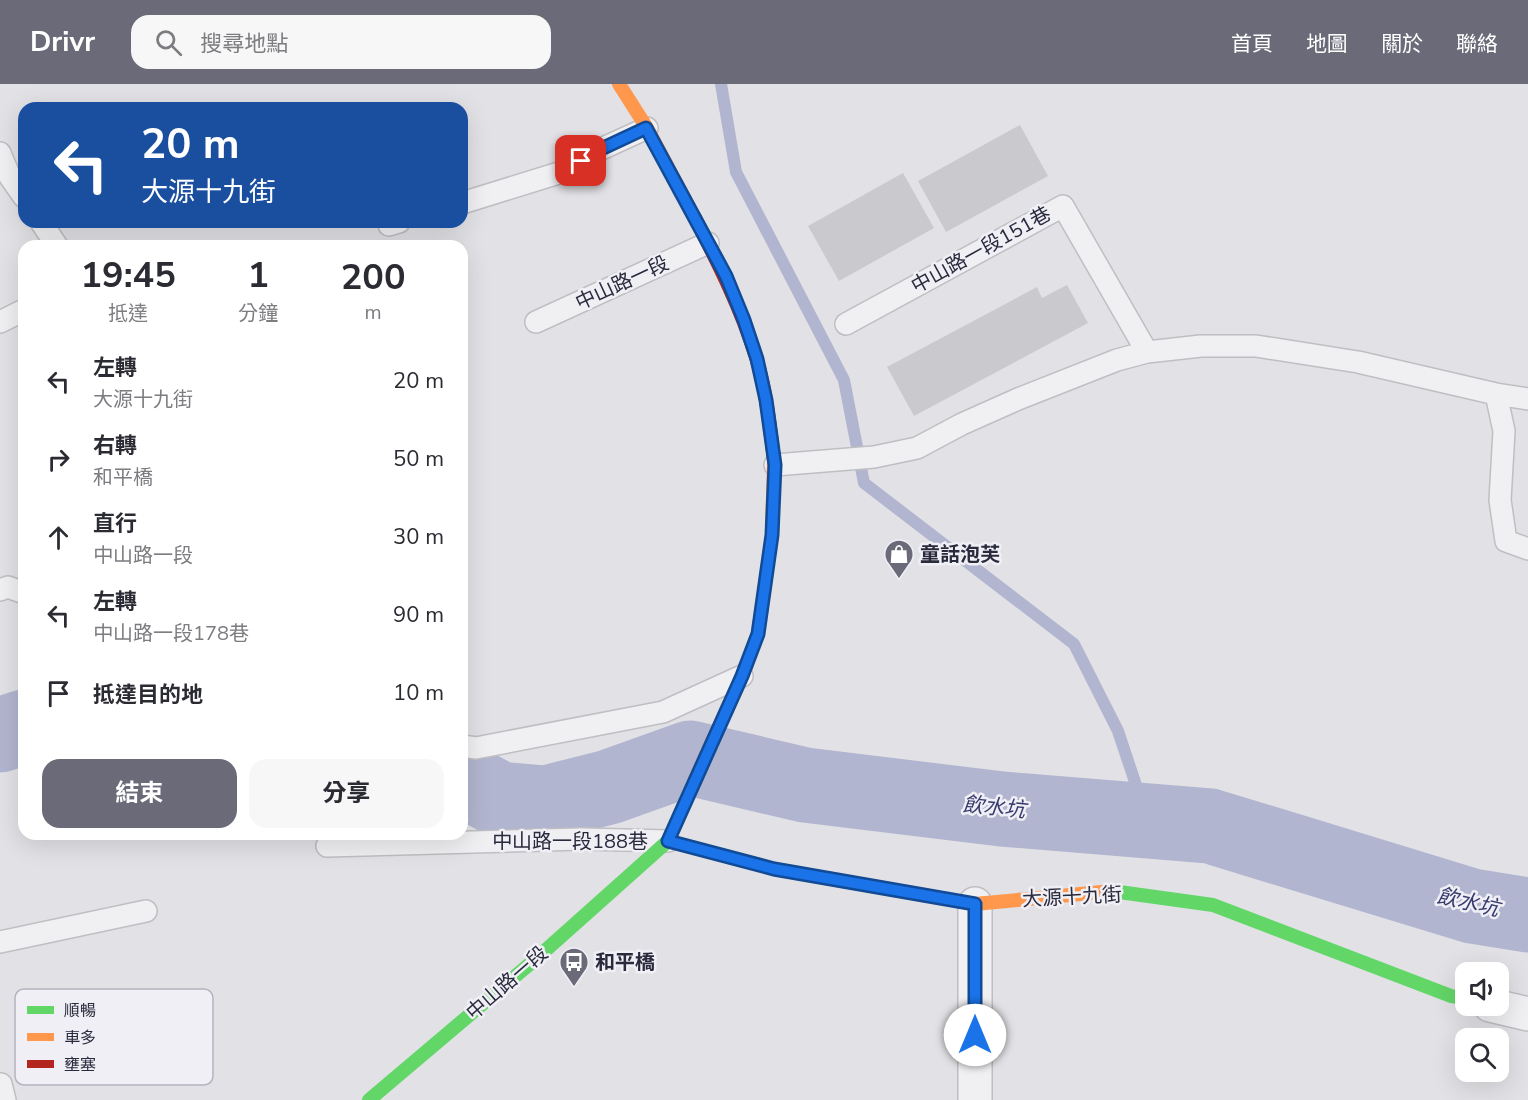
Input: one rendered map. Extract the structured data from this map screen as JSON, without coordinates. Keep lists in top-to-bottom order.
{
  "streets": {
    "main road": ["中山路一段", "大源十九街"],
    "lane": ["中山路一段151巷", "中山路一段188巷"]
  },
  "crossings": [
    ["中山路一段", "中山路一段188巷"],
    ["中山路一段", "大源十九街"],
    ["中山路一段188巷", "大源十九街"]
  ],
  "water": ["飲水坑"],
  "places": {
    "shop": ["童話泡芙"],
    "bus stop": ["和平橋"]
  },
  "legend": ["順暢", "車多", "壅塞"],
  "page": {
    "header": "Drivr",
    "search": "搜尋地點",
    "nav": [
      "首頁",
      "地圖",
      "關於",
      "聯絡"
    ],
    "turn": ["20 m", "大源十九街"],
    "eta": [
      "19:45",
      "抵達",
      "1",
      "分鐘",
      "200",
      "m"
    ],
    "list": [
      {
        "name": "左轉",
        "note": "大源十九街",
        "value": "20 m"
      },
      {
        "name": "右轉",
        "note": "和平橋",
        "value": "50 m"
      },
      {
        "name": "直行",
        "note": "中山路一段",
        "value": "30 m"
      },
      {
        "name": "左轉",
        "note": "中山路一段178巷",
        "value": "90 m"
      },
      {
        "name": "抵達目的地",
        "value": "10 m"
      }
    ],
    "buttons": ["結束", "分享"]
  }
}
